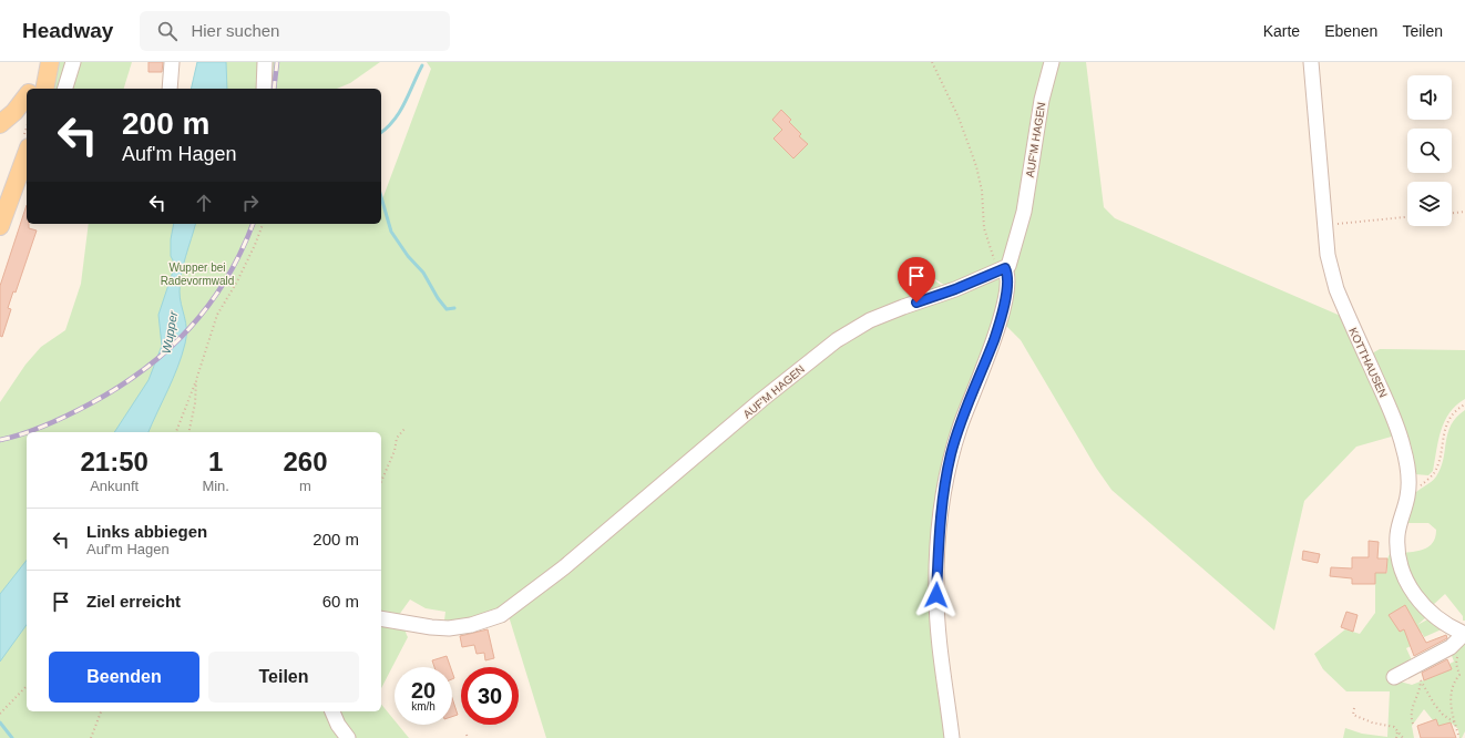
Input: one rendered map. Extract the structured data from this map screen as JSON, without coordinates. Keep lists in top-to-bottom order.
{
  "streets": {
    "street": ["AUF'M HAGEN", "KOTTHAUSEN"]
  },
  "water": ["Wupper"],
  "parks": ["Wupper bei Radevormwald"],
  "page": {
    "header": "Headway",
    "search": "Hier suchen",
    "nav": ["Karte", "Ebenen", "Teilen"],
    "turn": ["200 m", "Auf'm Hagen"],
    "eta": [
      "21:50",
      "Ankunft",
      "1",
      "Min.",
      "260",
      "m"
    ],
    "list": [
      {
        "name": "Links abbiegen",
        "note": "Auf'm Hagen",
        "value": "200 m"
      },
      {
        "name": "Ziel erreicht",
        "value": "60 m"
      }
    ],
    "buttons": ["Beenden", "Teilen"],
    "speed": "20 km/h",
    "limit": "30"
  }
}
